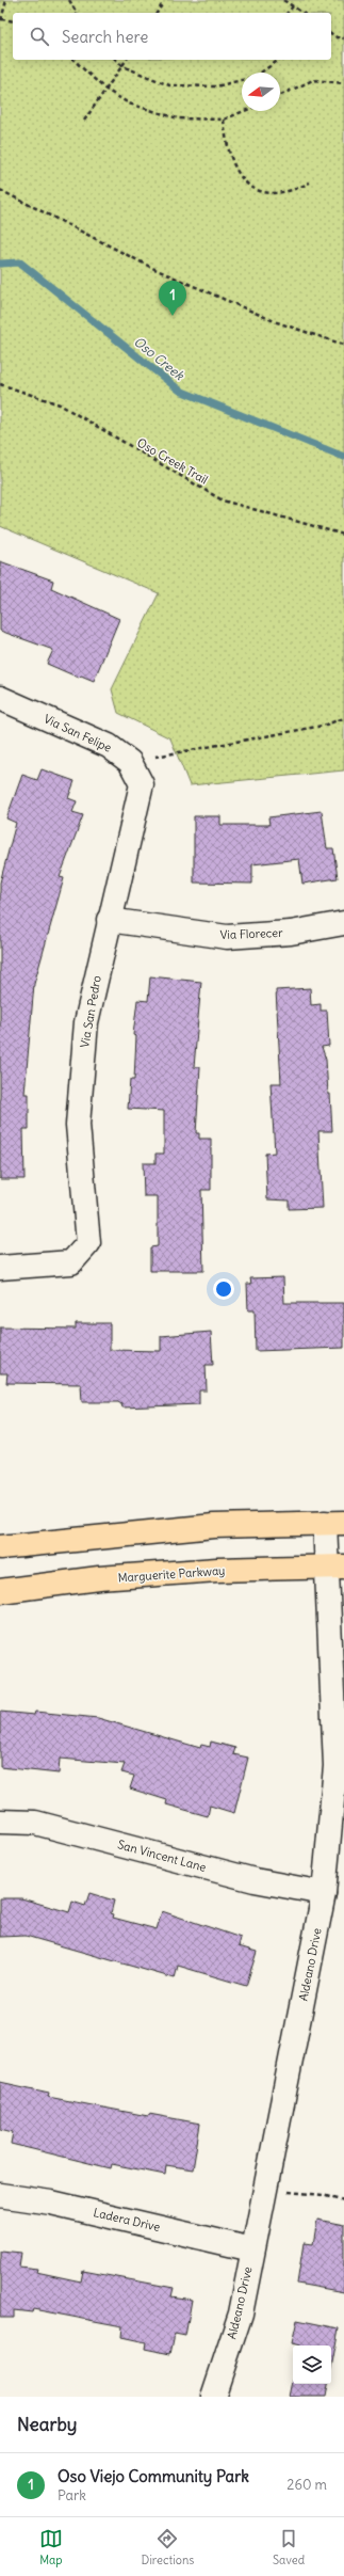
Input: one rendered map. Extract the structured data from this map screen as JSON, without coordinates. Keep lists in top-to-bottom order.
{
  "streets": {
    "main road": ["Marguerite Parkway"],
    "street": [
      "Via San Felipe",
      "Via Florecer",
      "Via San Pedro",
      "San Vincent Lane",
      "Aldeano Drive",
      "Ladera Drive"
    ],
    "path": ["Oso Creek Trail"]
  },
  "crossings": [
    ["Via San Felipe", "Via San Pedro"],
    ["Via Florecer", "Via San Pedro"],
    ["Marguerite Parkway", "Aldeano Drive"],
    ["San Vincent Lane", "Aldeano Drive"],
    ["Aldeano Drive", "Ladera Drive"]
  ],
  "water": ["Oso Creek"],
  "north": "left",
  "page": {
    "search": "Search here",
    "pins": "1",
    "heading": "Nearby",
    "list": [
      {
        "mark": "1",
        "name": "Oso Viejo Community Park",
        "note": "Park",
        "value": "260 m"
      }
    ],
    "nav": ["Map", "Directions", "Saved"]
  }
}
